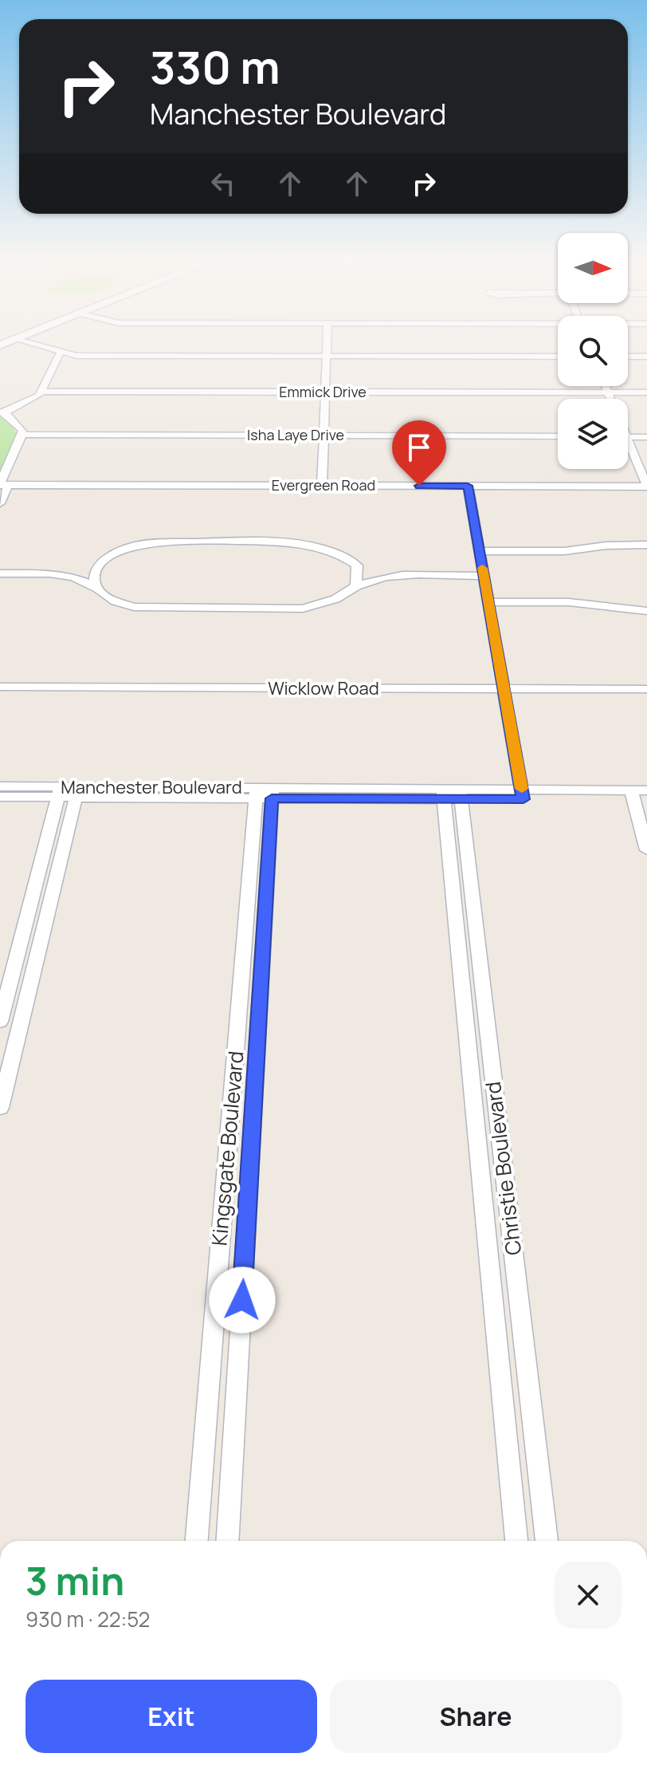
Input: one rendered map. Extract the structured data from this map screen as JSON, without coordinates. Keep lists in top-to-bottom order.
{
  "streets": {
    "street": [
      "Emmick Drive",
      "Isha Laye Drive",
      "Evergreen Road",
      "Wicklow Road",
      "Manchester Boulevard",
      "Kingsgate Boulevard",
      "Christie Boulevard"
    ]
  },
  "crossings": [
    ["Manchester Boulevard", "Kingsgate Boulevard"],
    ["Manchester Boulevard", "Christie Boulevard"]
  ],
  "north": "right",
  "page": {
    "turn": ["330 m", "Manchester Boulevard"],
    "heading": ["3 min", "930 m · 22:52"],
    "buttons": ["Exit", "Share"]
  }
}
